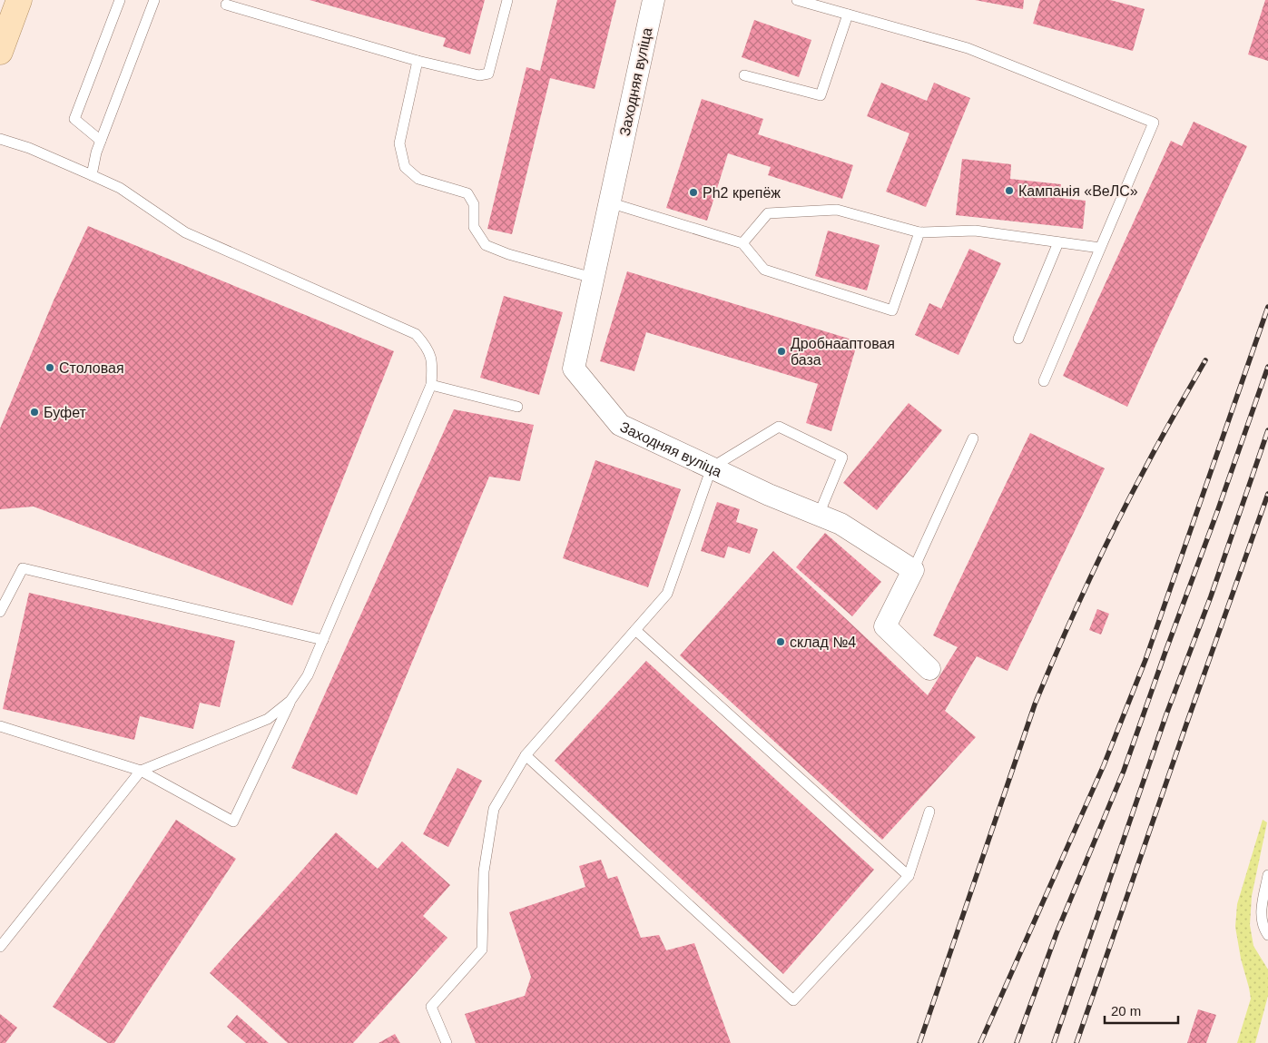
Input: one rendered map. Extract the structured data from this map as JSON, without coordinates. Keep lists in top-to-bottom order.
{
  "streets": {
    "street": ["Заходняя вуліца"]
  },
  "places": [
    "Кампанія «ВеЛС»",
    "Ph2 крепёж",
    "Дробнааптовая база",
    "Столовая",
    "Буфет",
    "склад №4"
  ],
  "scale_bar": "20 m"
}
